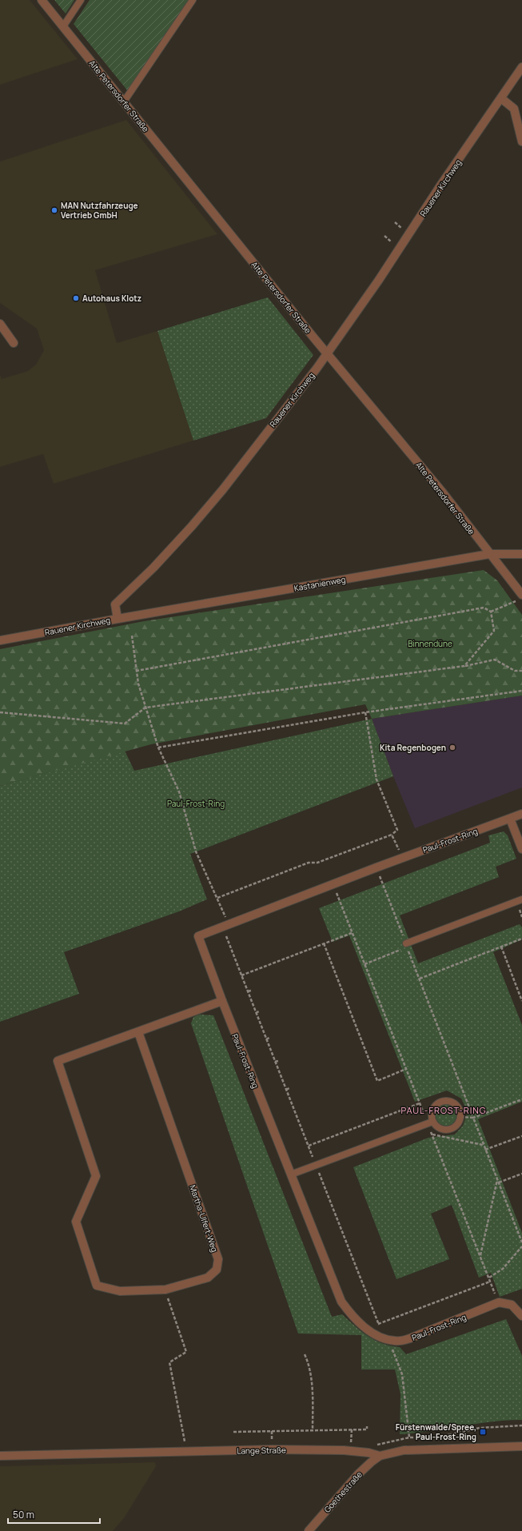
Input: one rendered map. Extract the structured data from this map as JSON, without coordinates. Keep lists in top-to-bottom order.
{
  "streets": {
    "street": [
      "Alte Petersdorfer Straße",
      "Rauener Kirchweg",
      "Kastanienweg",
      "Paul-Frost-Ring",
      "Martha-Ulfert-Weg",
      "Lange Straße",
      "Goethestraße"
    ]
  },
  "crossings": [
    ["Alte Petersdorfer Straße", "Rauener Kirchweg"],
    ["Alte Petersdorfer Straße", "Kastanienweg"],
    ["Rauener Kirchweg", "Kastanienweg"],
    ["Paul-Frost-Ring", "Martha-Ulfert-Weg"],
    ["Lange Straße", "Goethestraße"]
  ],
  "districts": ["PAUL-FROST-RING"],
  "parks": ["Binnendüne", "Paul-Frost-Ring"],
  "places": {
    "other": ["MAN Nutzfahrzeuge Vertrieb GmbH", "Autohaus Klotz", "Kita Regenbogen"],
    "transit": ["Fürstenwalde/Spree, Paul-Frost-Ring"]
  },
  "scale_bar": "50 m"
}
